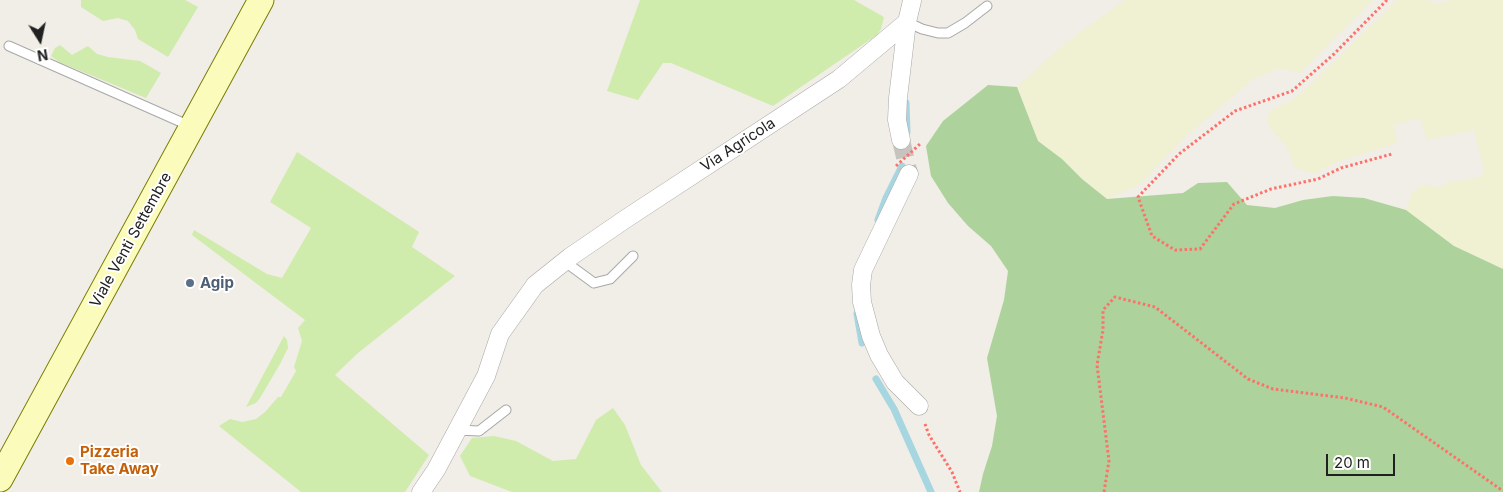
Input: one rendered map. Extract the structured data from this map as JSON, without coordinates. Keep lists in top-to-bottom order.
{
  "streets": {
    "main road": ["Viale Venti Settembre"],
    "street": ["Via Agricola"]
  },
  "places": ["Agip", "Pizzeria Take Away"],
  "scale_bar": "20 m",
  "north": "bottom"
}
